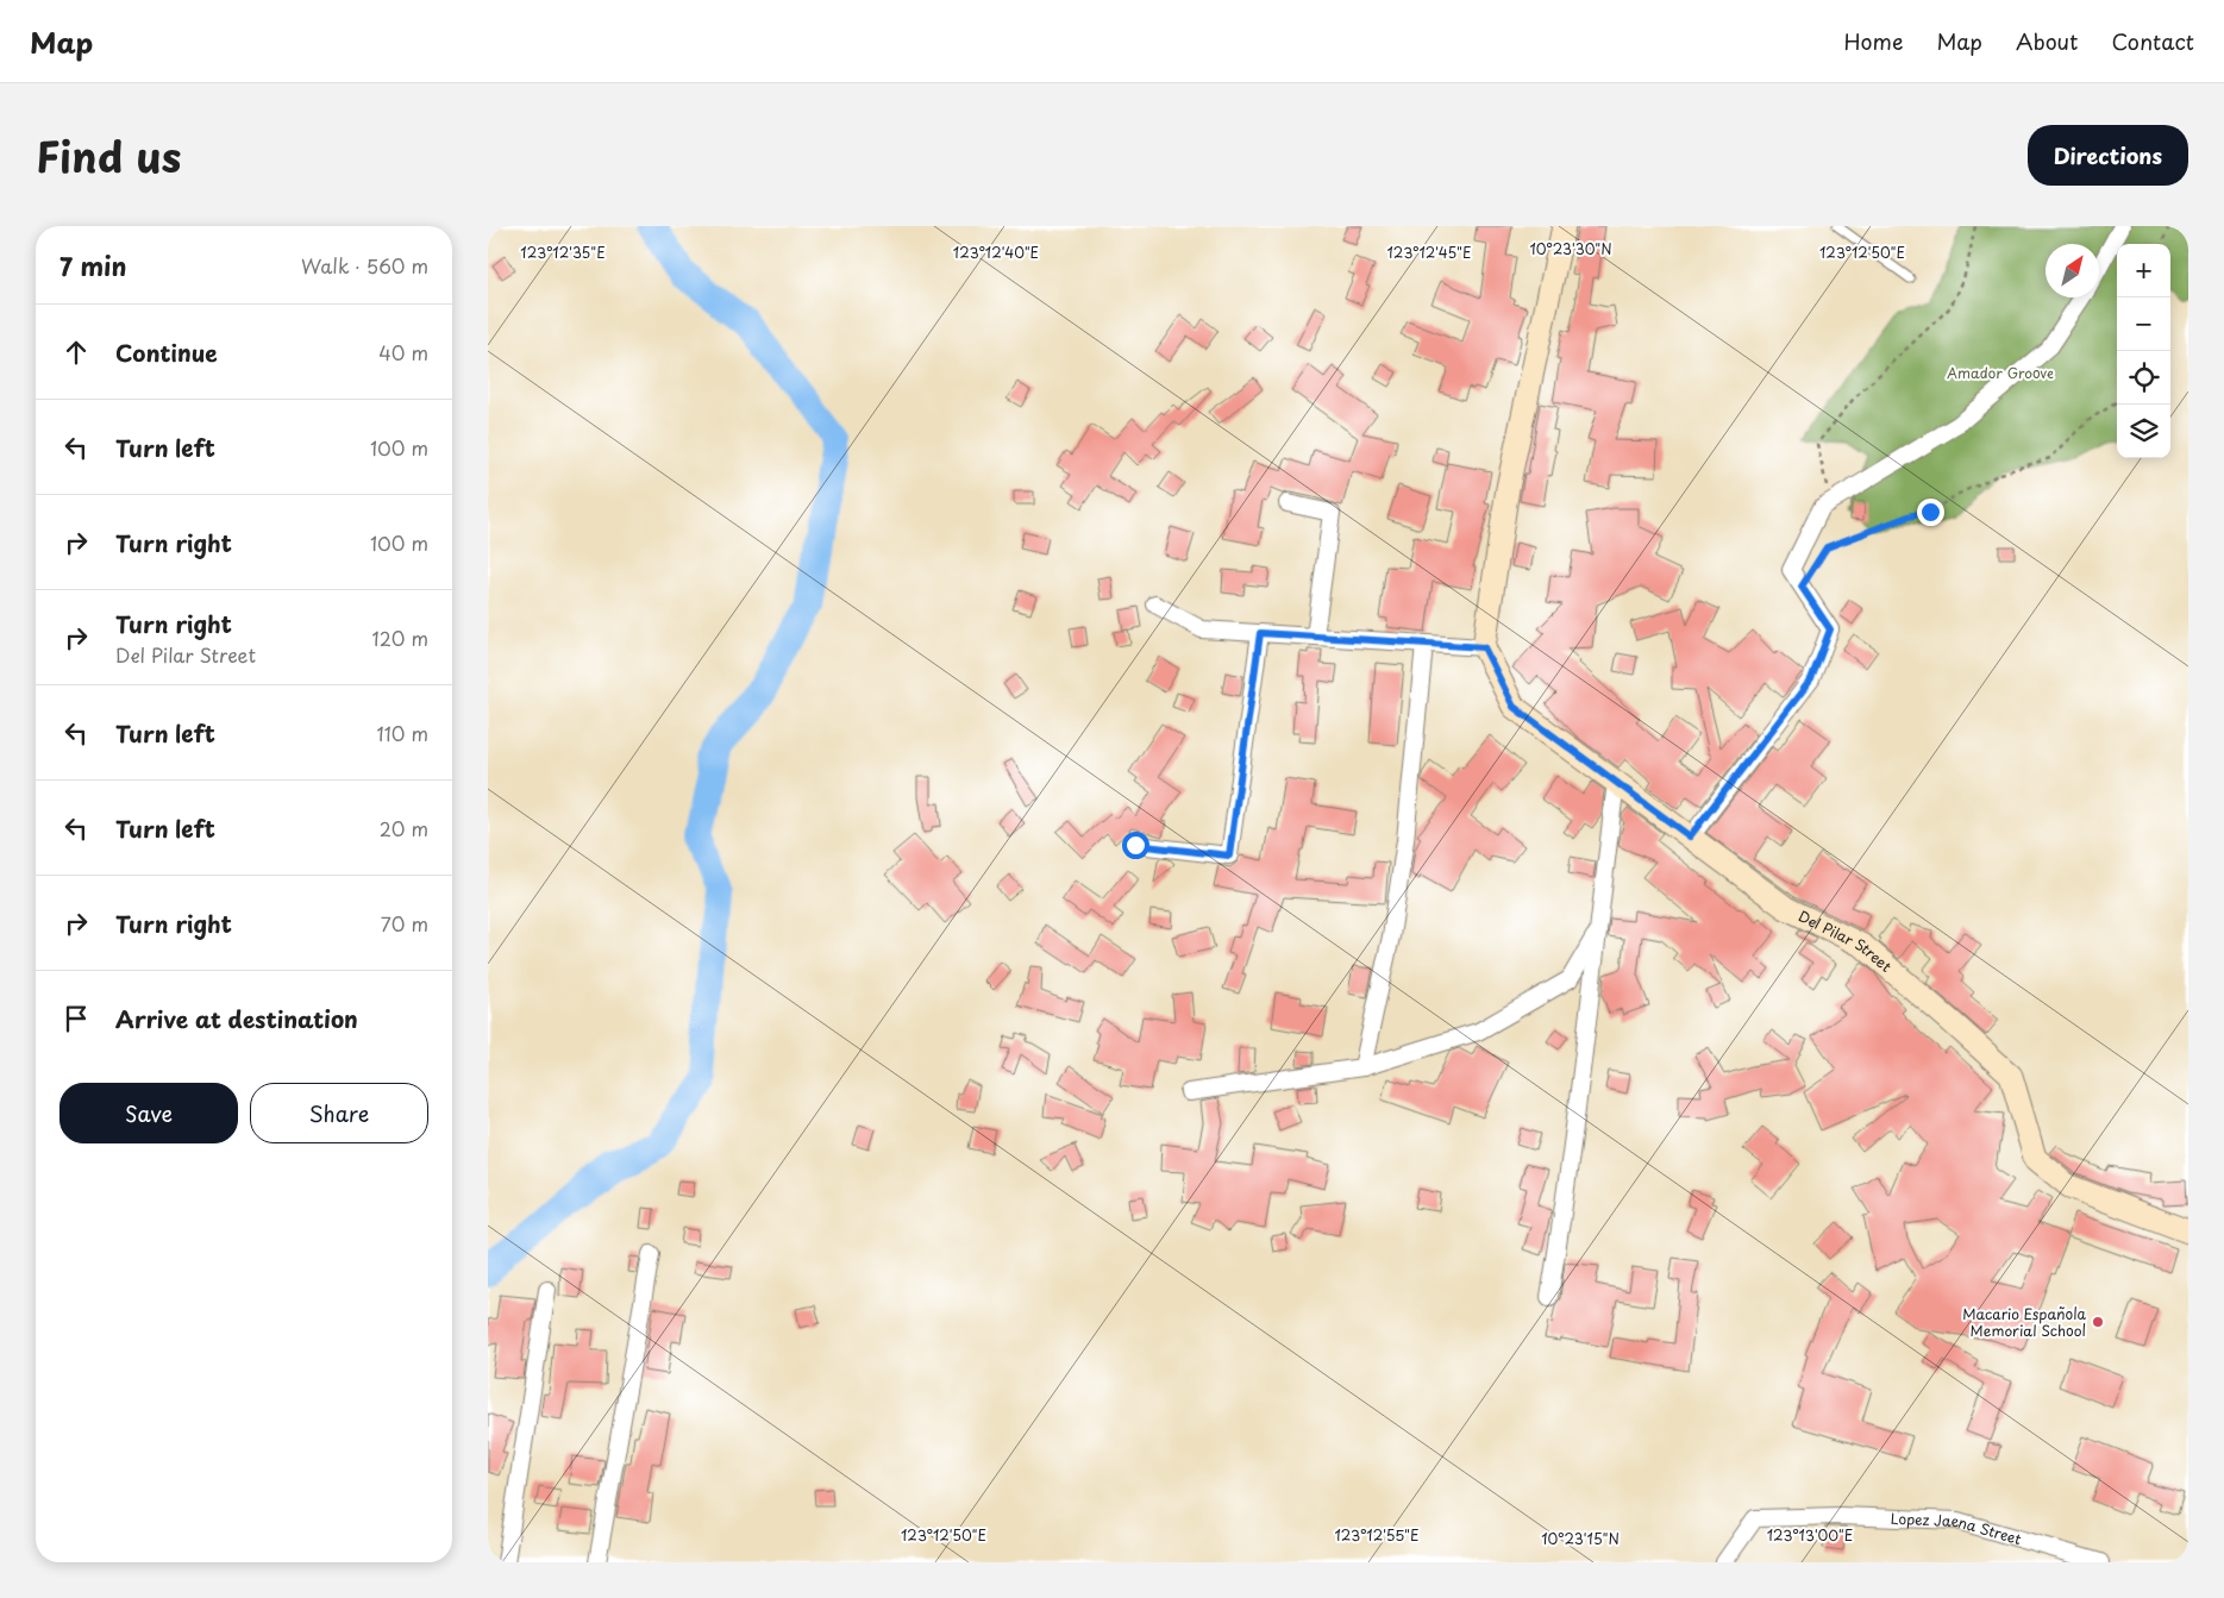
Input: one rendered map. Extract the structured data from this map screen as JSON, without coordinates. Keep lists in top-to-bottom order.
{
  "streets": {
    "street": ["Del Pilar Street", "Lopez Jaena Street"]
  },
  "parks": ["Amador Groove"],
  "places": ["Macario Española Memorial School"],
  "north": "top right",
  "page": {
    "header": "Map",
    "nav": [
      "Home",
      "Map",
      "About",
      "Contact"
    ],
    "title": "Find us",
    "buttons": [
      "Directions",
      ["Save", "Share"]
    ],
    "heading": ["7 min", "Walk · 560 m"],
    "map_buttons": ["+", "−"],
    "list": [
      ["Continue", "40 m"],
      ["Turn left", "100 m"],
      ["Turn right", "100 m"],
      ["Turn right", "Del Pilar Street", "120 m"],
      ["Turn left", "110 m"],
      ["Turn left", "20 m"],
      ["Turn right", "70 m"],
      "Arrive at destination"
    ]
  },
  "coordinates": [
    "10°23'30\"N",
    "123°12'35\"E",
    "123°12'40\"E",
    "123°12'45\"E",
    "123°12'50\"E",
    "123°12'55\"E",
    "123°13'00\"E",
    "10°23'15\"N"
  ]
}
